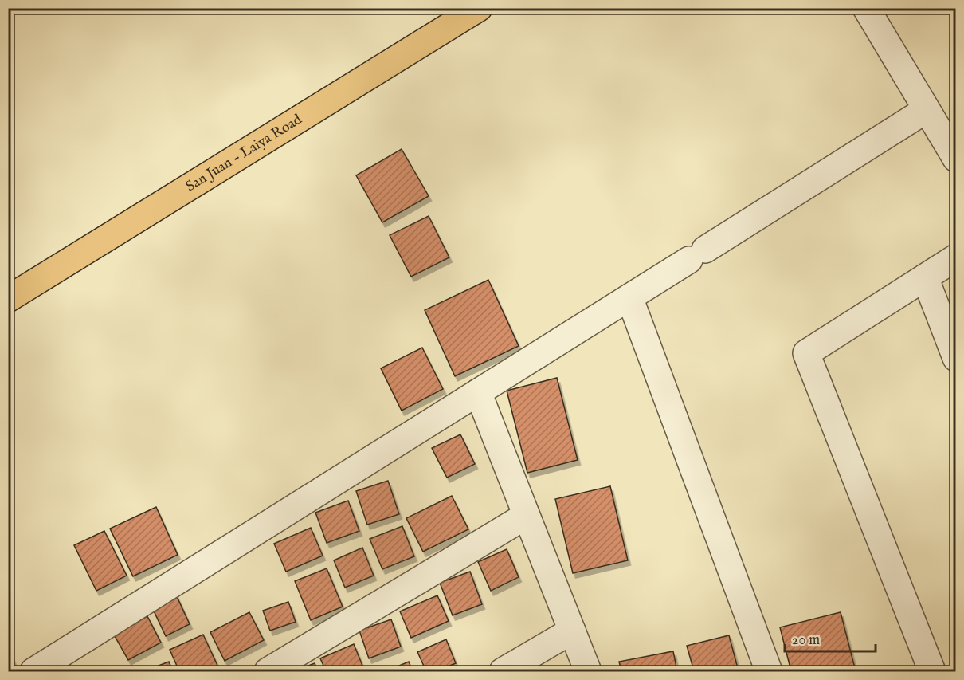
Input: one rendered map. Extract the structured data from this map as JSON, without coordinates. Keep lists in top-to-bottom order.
{
  "streets": {
    "main road": ["San Juan - Laiya Road"]
  },
  "scale_bar": "20 m"
}
